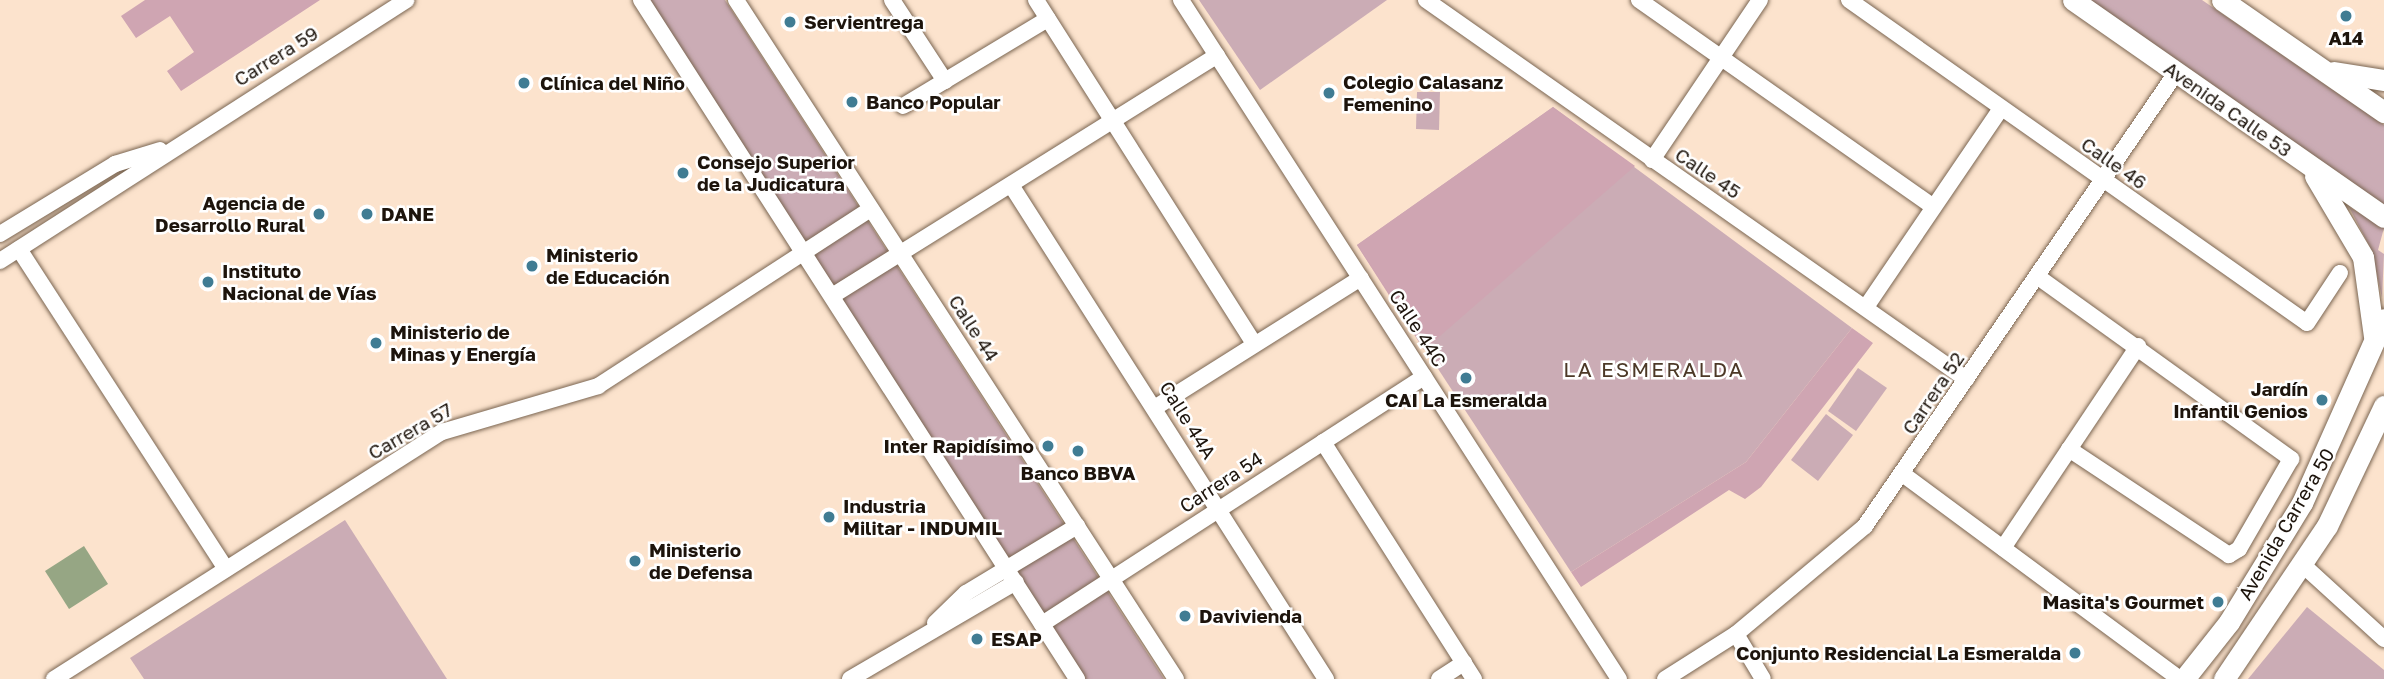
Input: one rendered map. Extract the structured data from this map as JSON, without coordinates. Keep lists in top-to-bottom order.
{
  "streets": {
    "main road": ["Avenida Calle 53", "Avenida Carrera 50"],
    "street": [
      "Carrera 59",
      "Calle 46",
      "Calle 45",
      "Calle 44",
      "Calle 44C",
      "Carrera 52",
      "Calle 44A",
      "Carrera 57",
      "Carrera 54"
    ]
  },
  "crossings": [
    ["Avenida Calle 53", "Carrera 52"],
    ["Calle 46", "Carrera 52"],
    ["Calle 45", "Carrera 52"],
    ["Calle 44", "Carrera 57"],
    ["Calle 44", "Carrera 54"],
    ["Calle 44C", "Carrera 54"],
    ["Calle 44A", "Carrera 54"]
  ],
  "districts": ["LA ESMERALDA"],
  "places": [
    "A14",
    "Servientrega",
    "Clínica del Niño",
    "Colegio Calasanz Femenino",
    "Banco Popular",
    "Consejo Superior de la Judicatura",
    "Agencia de Desarrollo Rural",
    "DANE",
    "Ministerio de Educación",
    "Instituto Nacional de Vías",
    "Ministerio de Minas y Energía",
    "CAI La Esmeralda",
    "Jardín Infantil Genios",
    "Inter Rapidísimo",
    "Banco BBVA",
    "Industria Militar - INDUMIL",
    "Ministerio de Defensa",
    "Masita's Gourmet",
    "Davivienda",
    "ESAP",
    "Conjunto Residencial La Esmeralda"
  ]
}
